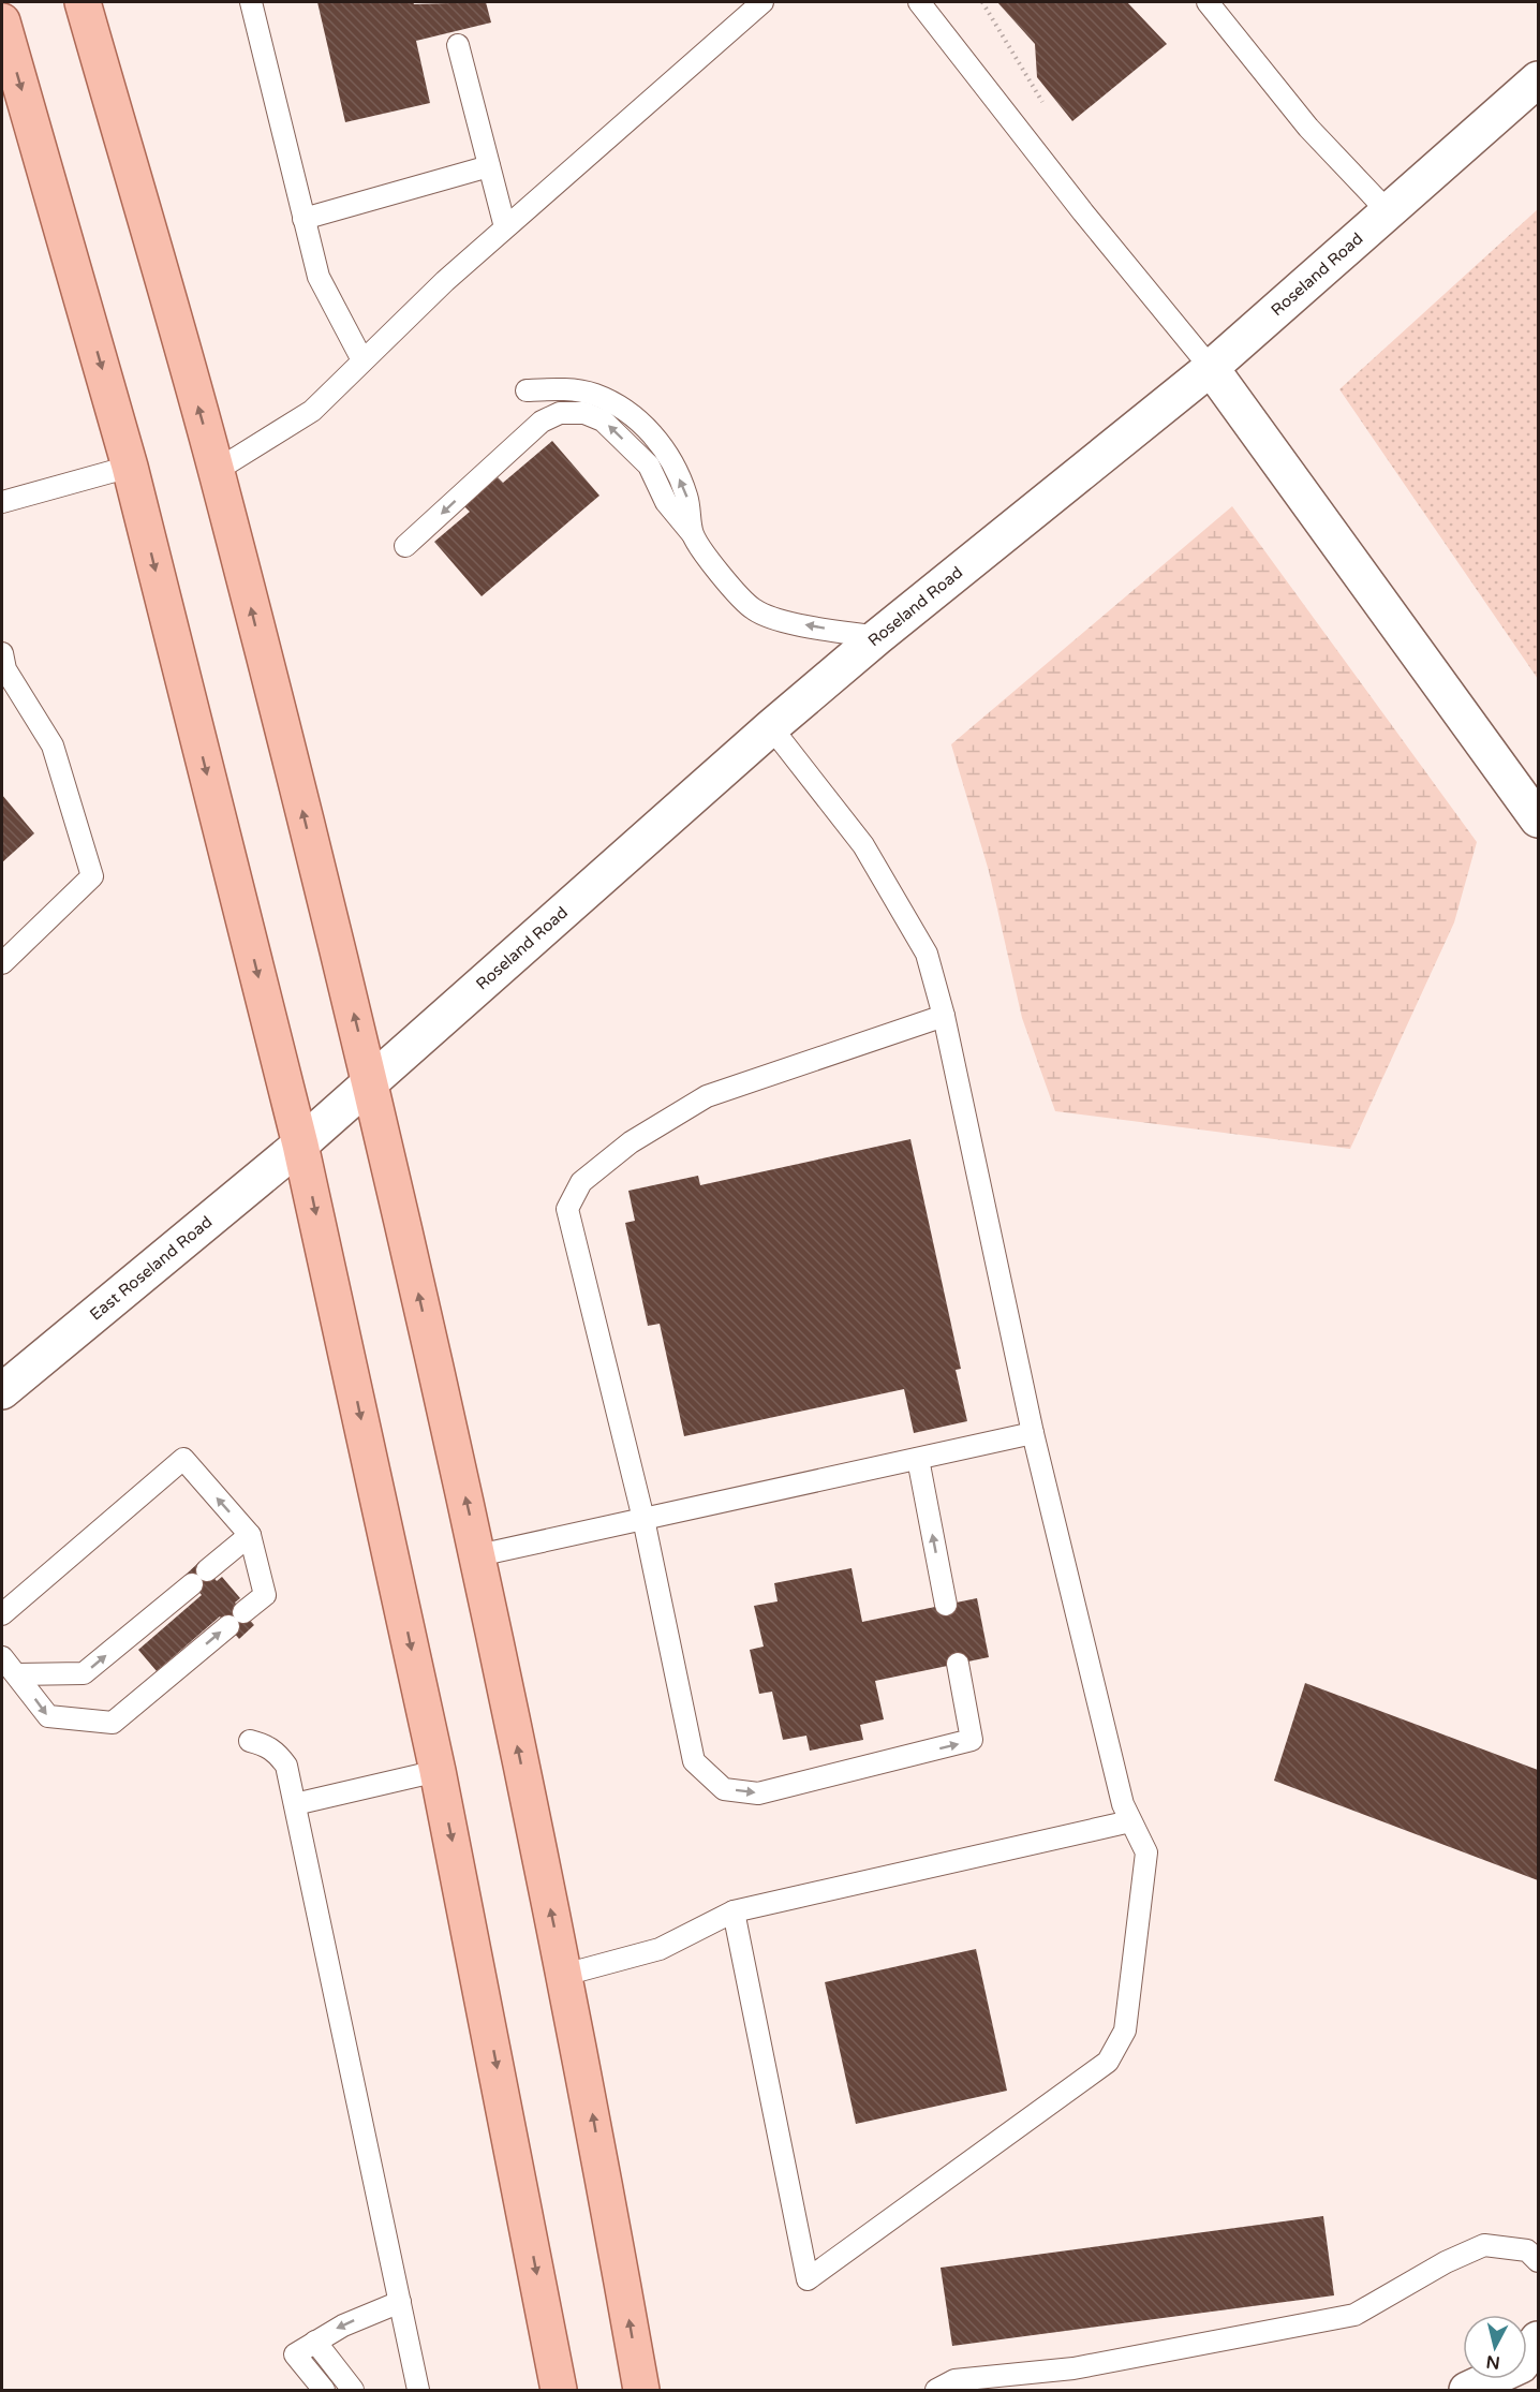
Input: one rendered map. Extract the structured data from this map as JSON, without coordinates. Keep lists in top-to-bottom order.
{
  "streets": {
    "main road": ["Roseland Road", "East Roseland Road"]
  },
  "crossings": [
    ["Roseland Road", "East Roseland Road"]
  ],
  "north": "bottom"
}
